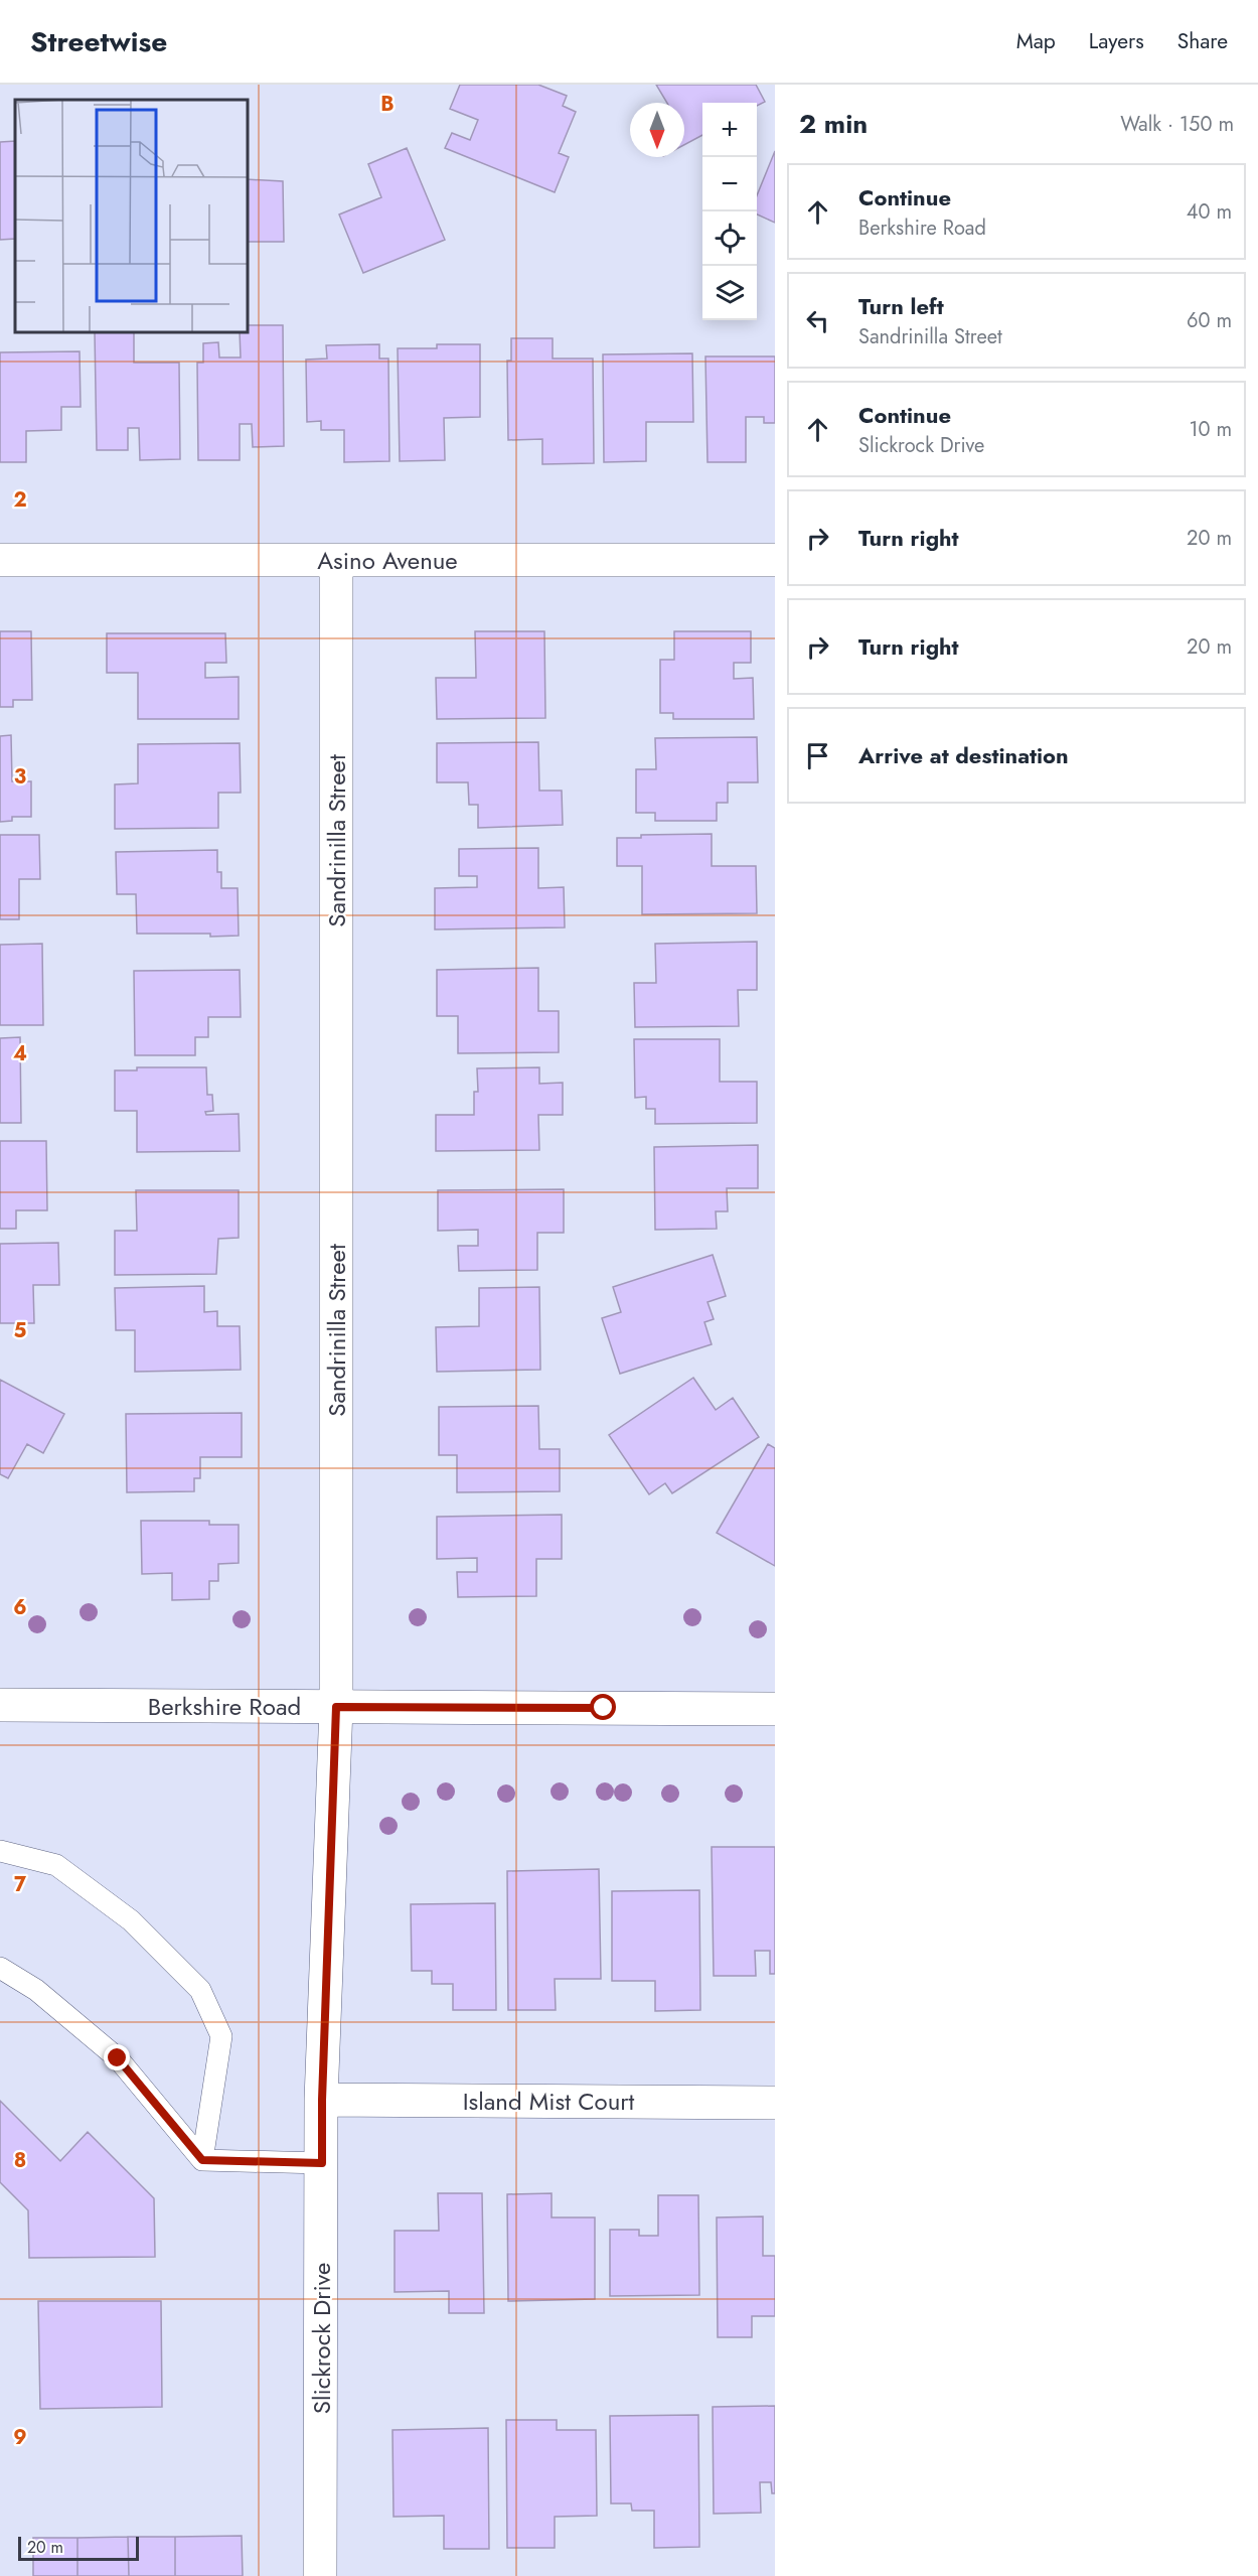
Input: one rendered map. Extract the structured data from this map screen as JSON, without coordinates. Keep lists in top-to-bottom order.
{
  "streets": {
    "street": [
      "Asino Avenue",
      "Sandrinilla Street",
      "Berkshire Road",
      "Island Mist Court",
      "Slickrock Drive"
    ]
  },
  "crossings": [
    ["Asino Avenue", "Sandrinilla Street"],
    ["Sandrinilla Street", "Berkshire Road"],
    ["Sandrinilla Street", "Island Mist Court"],
    ["Sandrinilla Street", "Slickrock Drive"],
    ["Island Mist Court", "Slickrock Drive"]
  ],
  "scale_bar": "20 m",
  "north": "bottom",
  "page": {
    "header": "Streetwise",
    "nav": ["Map", "Layers", "Share"],
    "heading": ["2 min", "Walk · 150 m"],
    "map_buttons": ["+", "−"],
    "list": [
      ["Continue", "Berkshire Road", "40 m"],
      ["Turn left", "Sandrinilla Street", "60 m"],
      ["Continue", "Slickrock Drive", "10 m"],
      ["Turn right", "20 m"],
      ["Turn right", "20 m"],
      "Arrive at destination"
    ],
    "scale": "20 m"
  },
  "grid": {
    "columns": ["B"],
    "rows": [
      "2",
      "3",
      "4",
      "5",
      "6",
      "7",
      "8",
      "9"
    ]
  }
}
